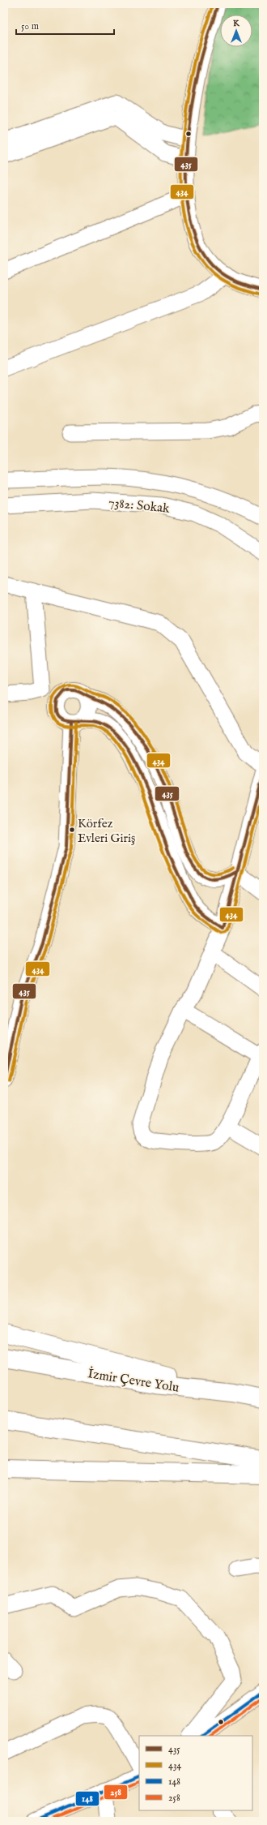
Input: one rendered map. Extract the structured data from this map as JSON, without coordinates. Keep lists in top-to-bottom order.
{
  "streets": {
    "highway": ["İzmir Çevre Yolu"],
    "street": ["7382: Sokak"]
  },
  "places": ["Körfez Evleri Giriş"],
  "lines": [
    "transit line 435",
    "transit line 434",
    "transit line 148",
    "transit line 258"
  ],
  "legend": [
    "435",
    "434",
    "148",
    "258"
  ],
  "scale_bar": "50 m",
  "north": "top"
}
